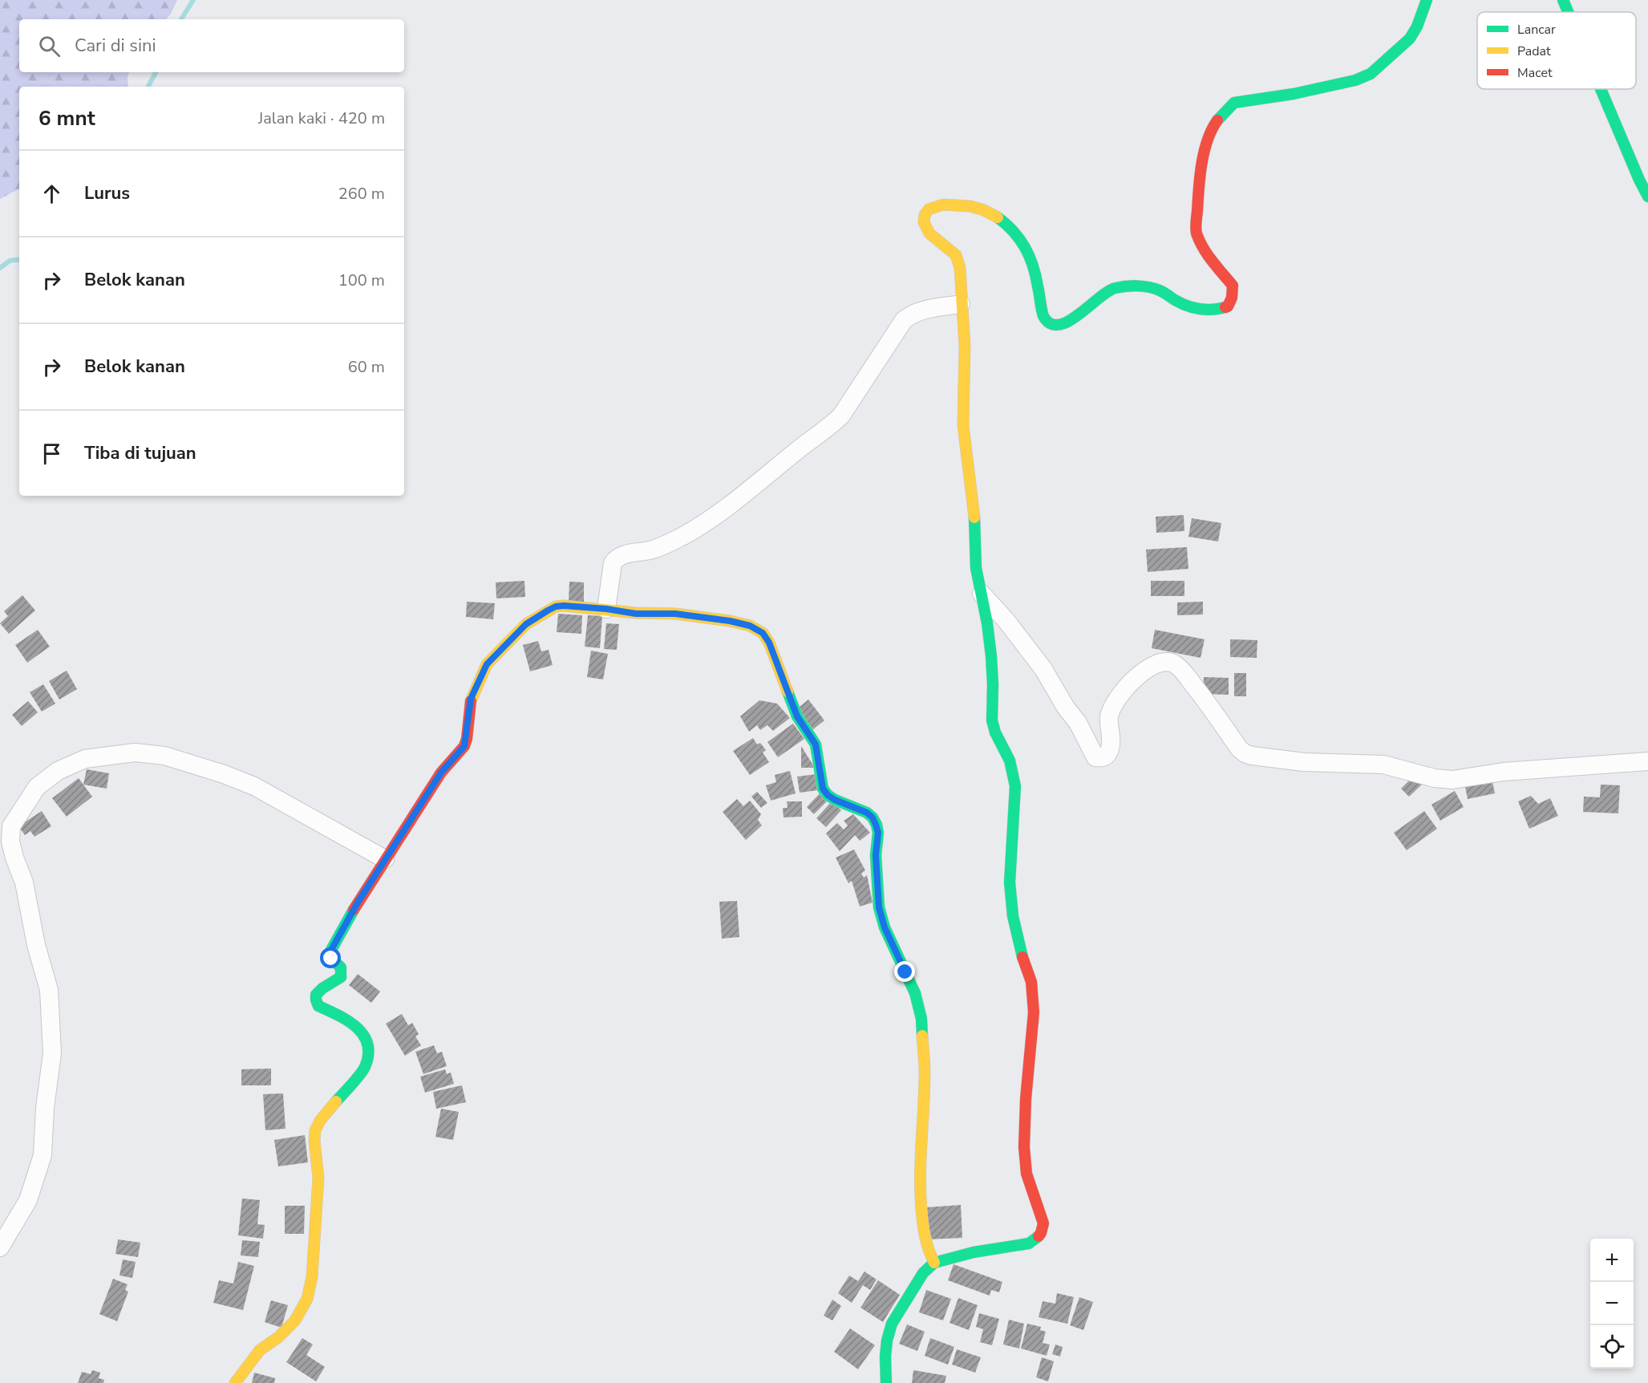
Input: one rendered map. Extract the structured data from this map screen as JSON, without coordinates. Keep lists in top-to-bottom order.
{
  "legend": ["Lancar", "Padat", "Macet"],
  "page": {
    "search": "Cari di sini",
    "heading": ["6 mnt", "Jalan kaki · 420 m"],
    "list": [
      ["Lurus", "260 m"],
      ["Belok kanan", "100 m"],
      ["Belok kanan", "60 m"],
      "Tiba di tujuan"
    ],
    "map_buttons": ["+", "−"]
  }
}
